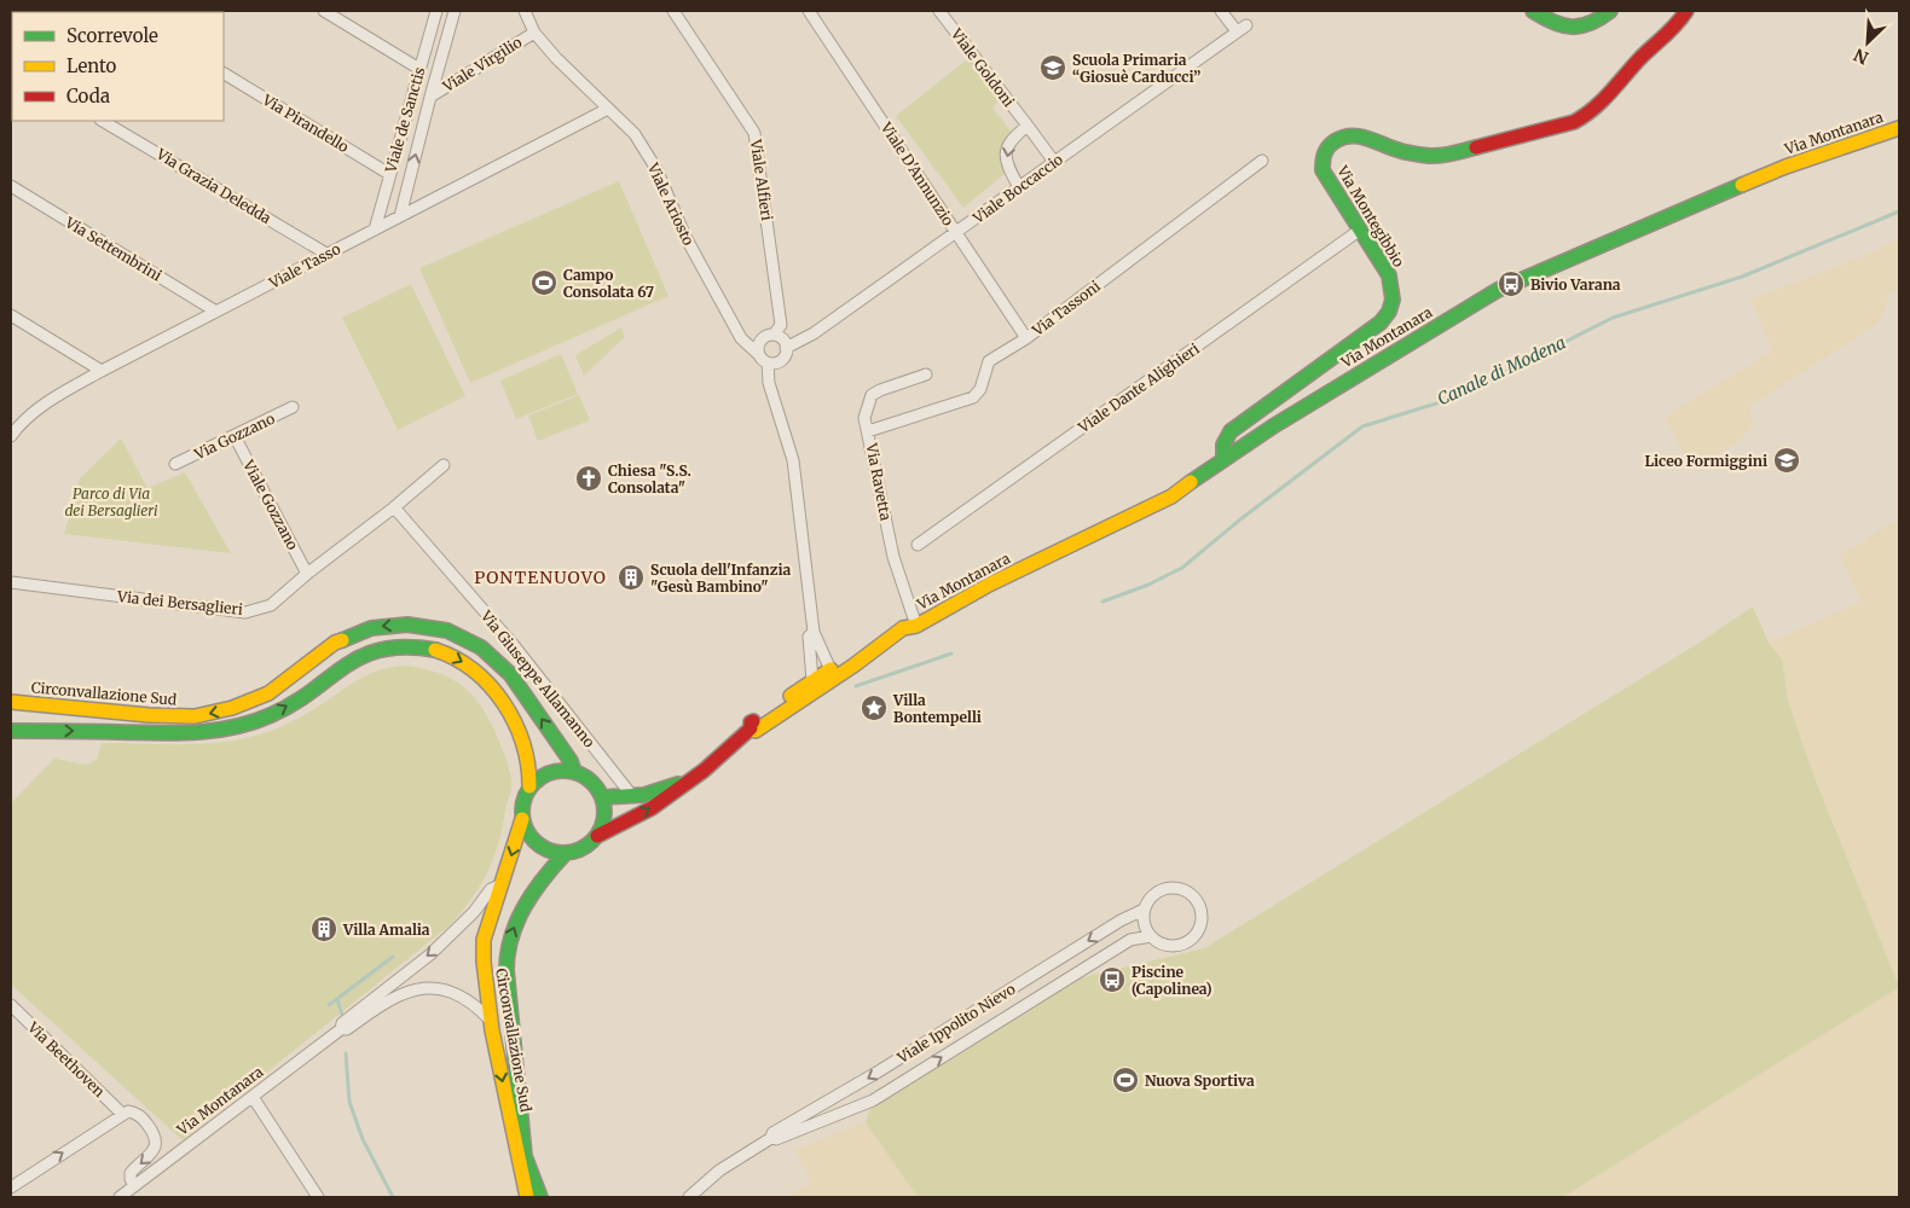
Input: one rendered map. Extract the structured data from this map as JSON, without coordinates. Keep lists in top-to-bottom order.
{
  "streets": {
    "main road": ["Via Montanara", "Via Montegibbio", "Circonvallazione Sud"],
    "street": [
      "Viale Virgilio",
      "Viale Goldoni",
      "Viale de Sanctis",
      "Via Pirandello",
      "Viale D'Annunzio",
      "Viale Alfieri",
      "Via Grazia Deledda",
      "Viale Boccaccio",
      "Viale Ariosto",
      "Via Settembrini",
      "Viale Tasso",
      "Via Tassoni",
      "Viale Dante Alighieri",
      "Via Gozzano",
      "Via Ravetta",
      "Viale Gozzano",
      "Via dei Bersaglieri",
      "Via Giuseppe Allamanno",
      "Viale Ippolito Nievo",
      "Via Beethoven"
    ]
  },
  "crossings": [
    ["Viale Virgilio", "Viale de Sanctis"],
    ["Viale Virgilio", "Viale Ariosto"],
    ["Viale Goldoni", "Viale Boccaccio"],
    ["Viale de Sanctis", "Via Pirandello"],
    ["Viale de Sanctis", "Viale Tasso"],
    ["Via Montanara", "Via Montegibbio"],
    ["Via Montanara", "Via Ravetta"],
    ["Via Montanara", "Via Giuseppe Allamanno"],
    ["Via Montanara", "Circonvallazione Sud"],
    ["Viale D'Annunzio", "Viale Boccaccio"],
    ["Viale D'Annunzio", "Via Tassoni"],
    ["Viale Alfieri", "Viale Boccaccio"],
    ["Viale Alfieri", "Viale Ariosto"],
    ["Via Grazia Deledda", "Viale Tasso"],
    ["Viale Boccaccio", "Viale Ariosto"],
    ["Viale Ariosto", "Viale Tasso"],
    ["Via Montegibbio", "Viale Dante Alighieri"],
    ["Via Settembrini", "Viale Tasso"],
    ["Via Tassoni", "Via Ravetta"],
    ["Via Gozzano", "Viale Gozzano"],
    ["Viale Gozzano", "Via dei Bersaglieri"],
    ["Via dei Bersaglieri", "Via Giuseppe Allamanno"]
  ],
  "districts": ["PONTENUOVO"],
  "water": ["Canale di Modena"],
  "parks": ["Parco di Via dei Bersaglieri"],
  "places": {
    "school or university": ["Scuola Primaria “Giosuè Carducci”", "Liceo Formiggini"],
    "sports": ["Campo Consolata 67", "Nuova Sportiva"],
    "bus stop": ["Bivio Varana", "Piscine (Capolinea)"],
    "church": ["Chiesa \"S.S. Consolata\""],
    "building": ["Scuola dell'Infanzia \"Gesù Bambino\"", "Villa Amalia"],
    "place": ["Villa Bontempelli"]
  },
  "legend": ["Scorrevole", "Lento", "Coda"],
  "north": "bottom left"
}
